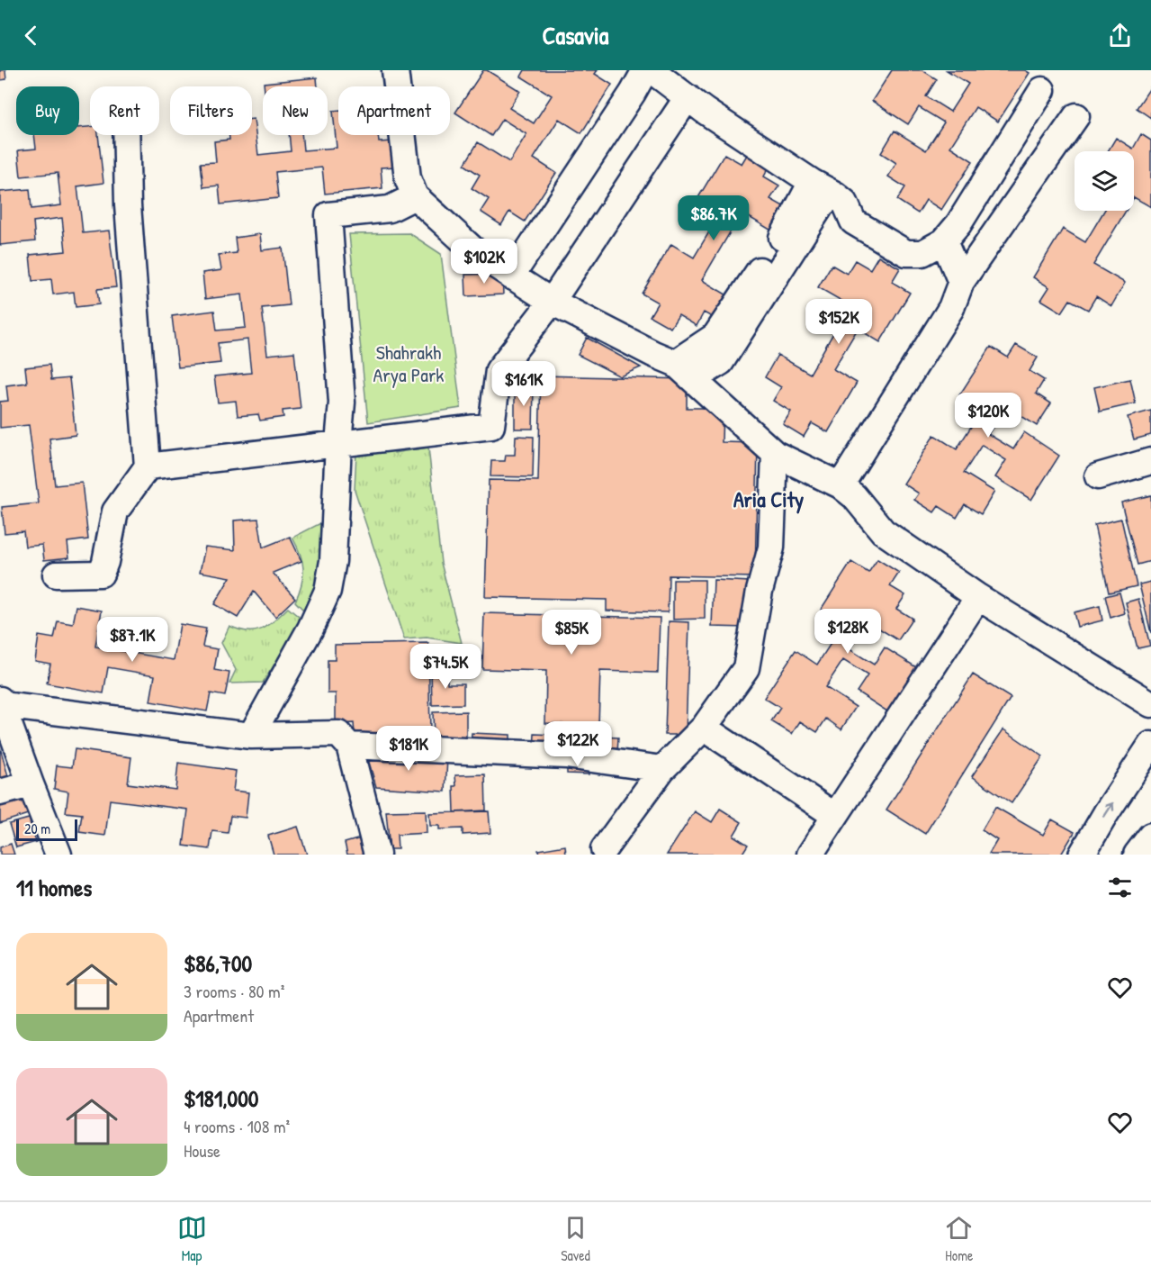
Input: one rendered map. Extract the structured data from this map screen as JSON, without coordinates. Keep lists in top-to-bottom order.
{
  "districts": ["Aria City"],
  "parks": ["Shahrakh Arya Park"],
  "scale_bar": "20 m",
  "page": {
    "header": "Casavia",
    "chip": [
      "Buy",
      "Rent",
      "Filters",
      "New",
      "Apartment"
    ],
    "price": [
      "$86.7K",
      "$102K",
      "$152K",
      "$161K",
      "$120K",
      "$128K",
      "$85K",
      "$87.1K",
      "$74.5K",
      "$122K",
      "$181K"
    ],
    "scale": "20 m",
    "heading": "11 homes",
    "list": [
      {
        "name": "$86,700",
        "note": "3 rooms · 80 m² · Apartment"
      },
      {
        "name": "$181,000",
        "note": "4 rooms · 108 m² · House"
      }
    ],
    "tabs": ["Map", "Saved", "Home"]
  }
}
